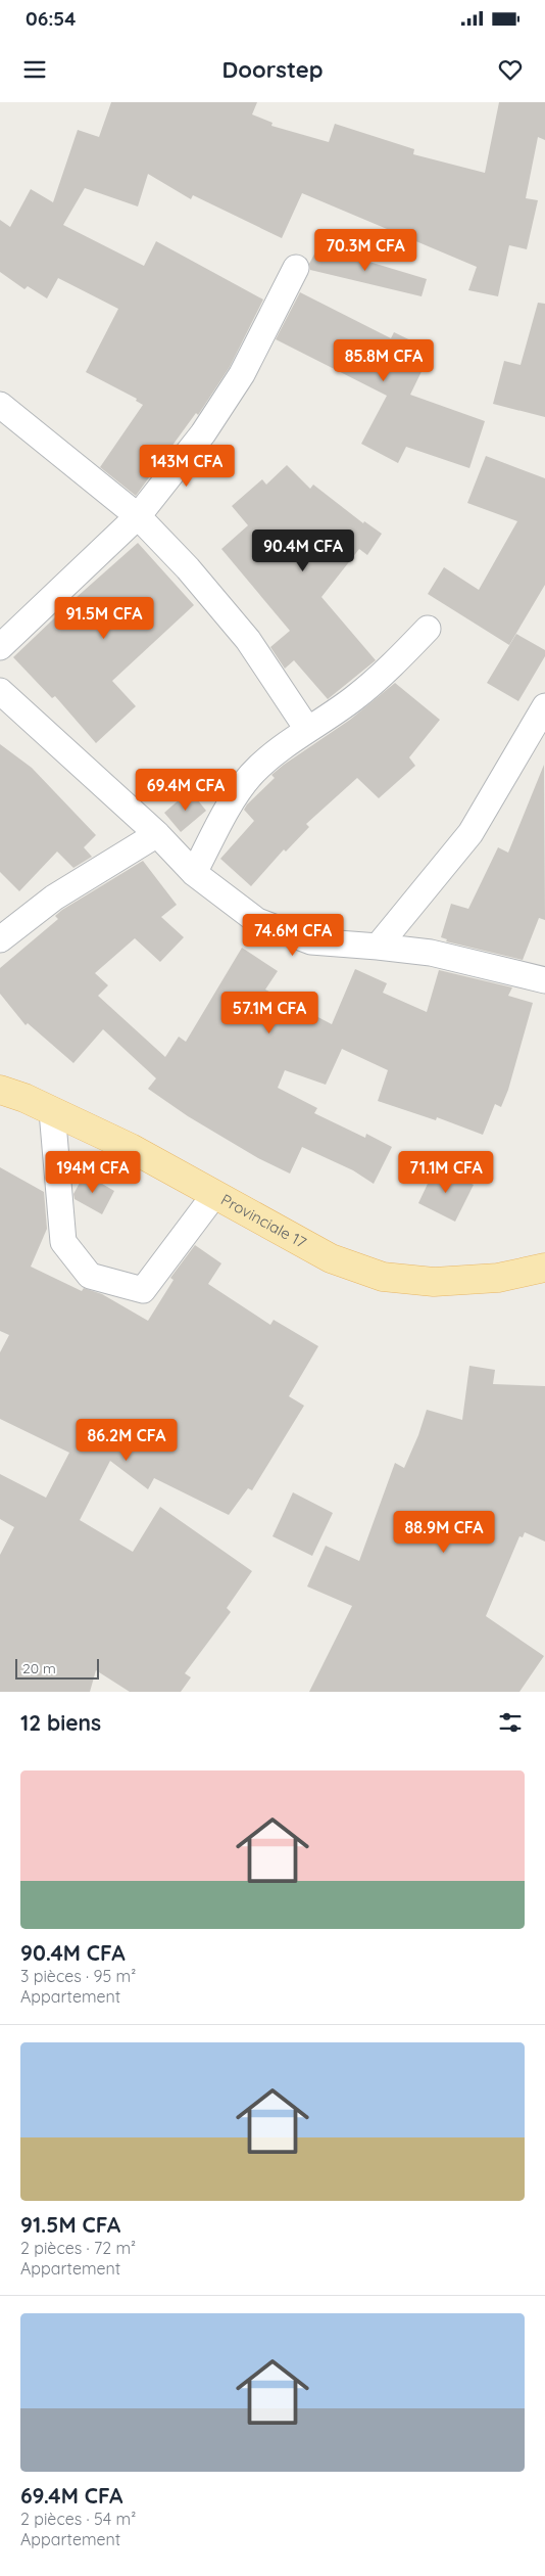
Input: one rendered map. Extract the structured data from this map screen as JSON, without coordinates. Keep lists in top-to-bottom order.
{
  "streets": {
    "main road": ["Provinciale 17"]
  },
  "scale_bar": "20 m",
  "page": {
    "status": "06:54",
    "header": "Doorstep",
    "price": [
      "70.3M CFA",
      "85.8M CFA",
      "143M CFA",
      "90.4M CFA",
      "91.5M CFA",
      "69.4M CFA",
      "74.6M CFA",
      "57.1M CFA",
      "194M CFA",
      "71.1M CFA",
      "86.2M CFA",
      "88.9M CFA"
    ],
    "scale": "20 m",
    "heading": "12 biens",
    "list": [
      {
        "name": "90.4M CFA",
        "note": "3 pièces · 95 m² · Appartement"
      },
      {
        "name": "91.5M CFA",
        "note": "2 pièces · 72 m² · Appartement"
      },
      {
        "name": "69.4M CFA",
        "note": "2 pièces · 54 m² · Appartement"
      }
    ]
  }
}
